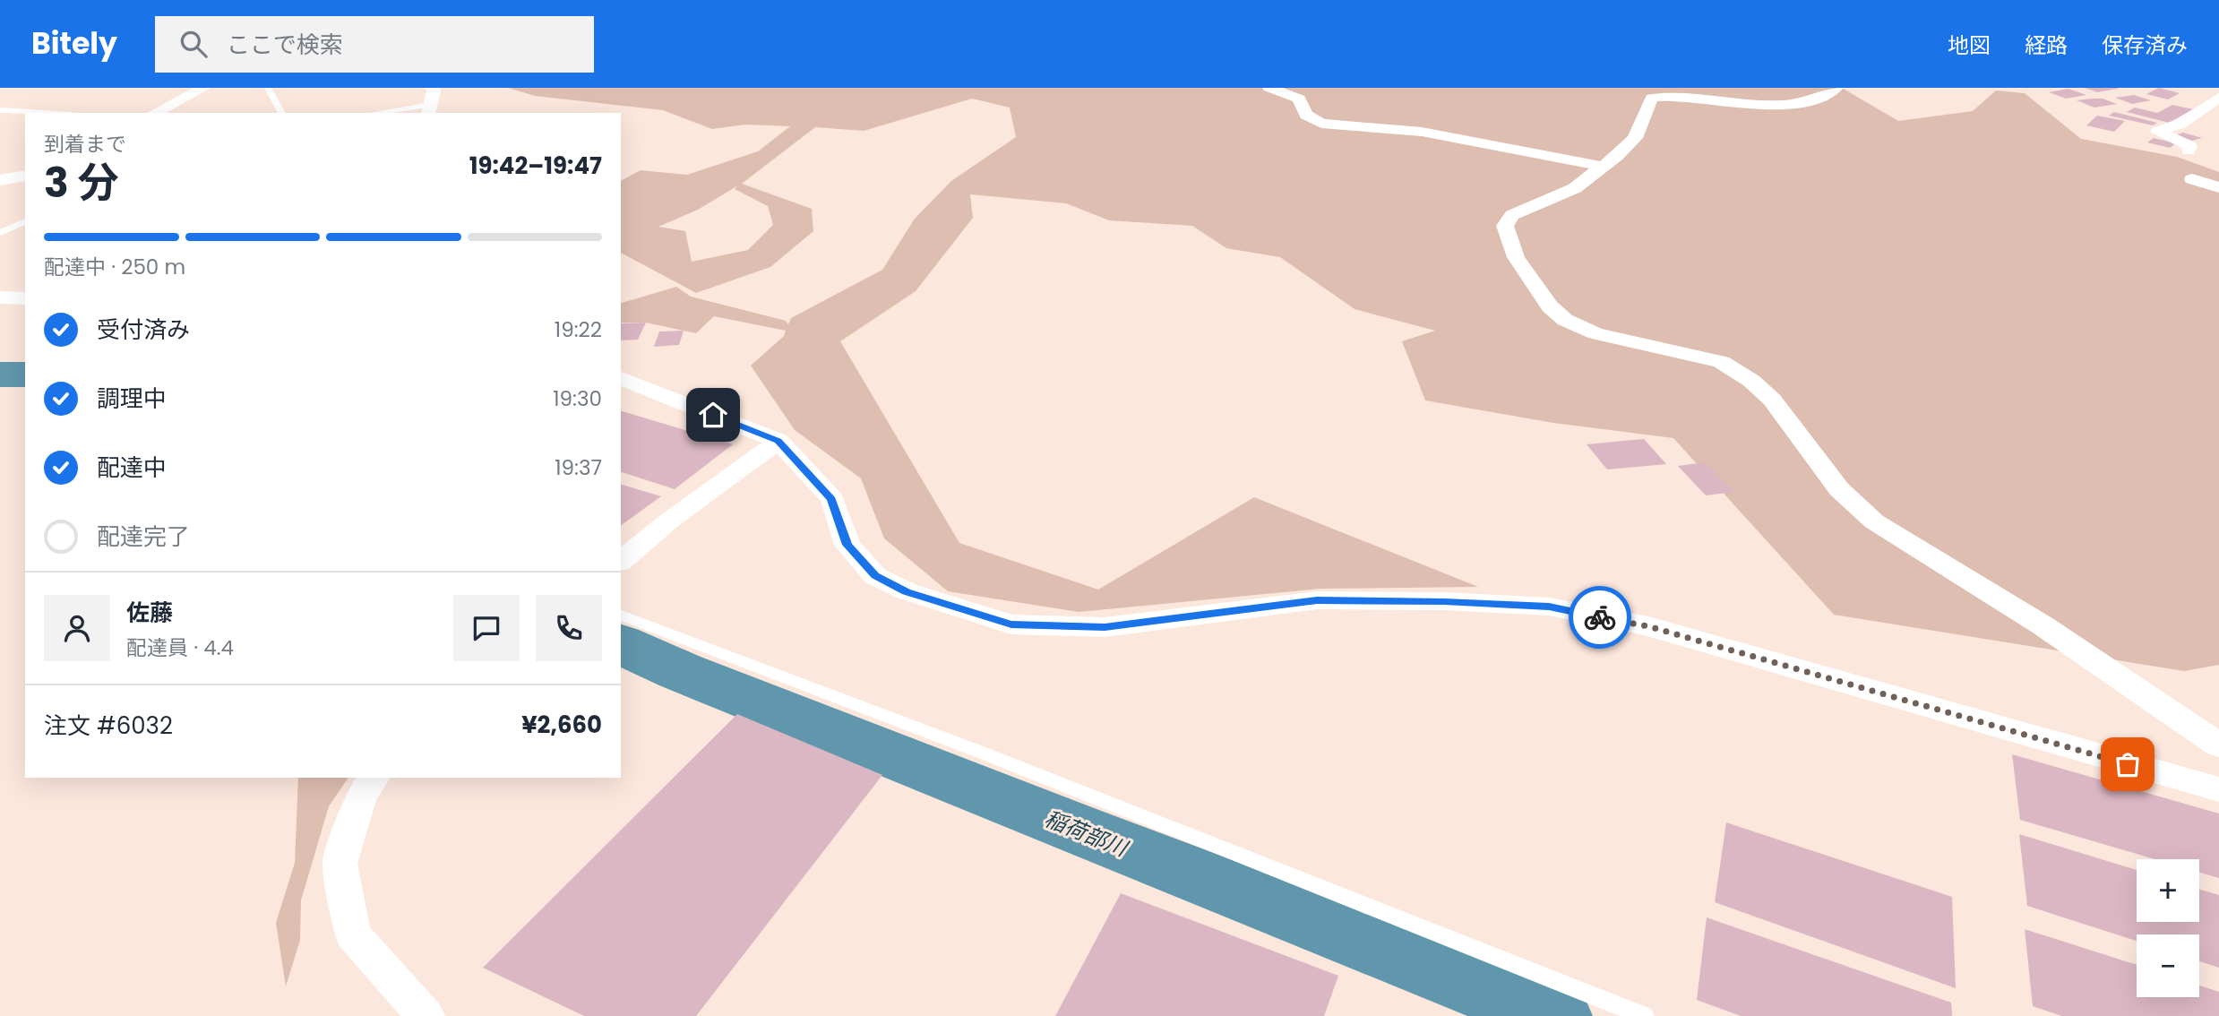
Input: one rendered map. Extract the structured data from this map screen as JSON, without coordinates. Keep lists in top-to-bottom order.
{
  "water": ["稲荷部川"],
  "page": {
    "header": "Bitely",
    "search": "ここで検索",
    "nav": ["地図", "経路", "保存済み"],
    "heading": ["3 分", "到着まで", "19:42–19:47"],
    "panel": [
      "佐藤",
      "配達員 · 4.4",
      "注文 #6032",
      "¥2,660"
    ],
    "bar": "配達中 · 250 m",
    "list": [
      ["受付済み", "19:22"],
      ["調理中", "19:30"],
      ["配達中", "19:37"],
      "配達完了"
    ],
    "map_buttons": ["+", "−"]
  }
}
